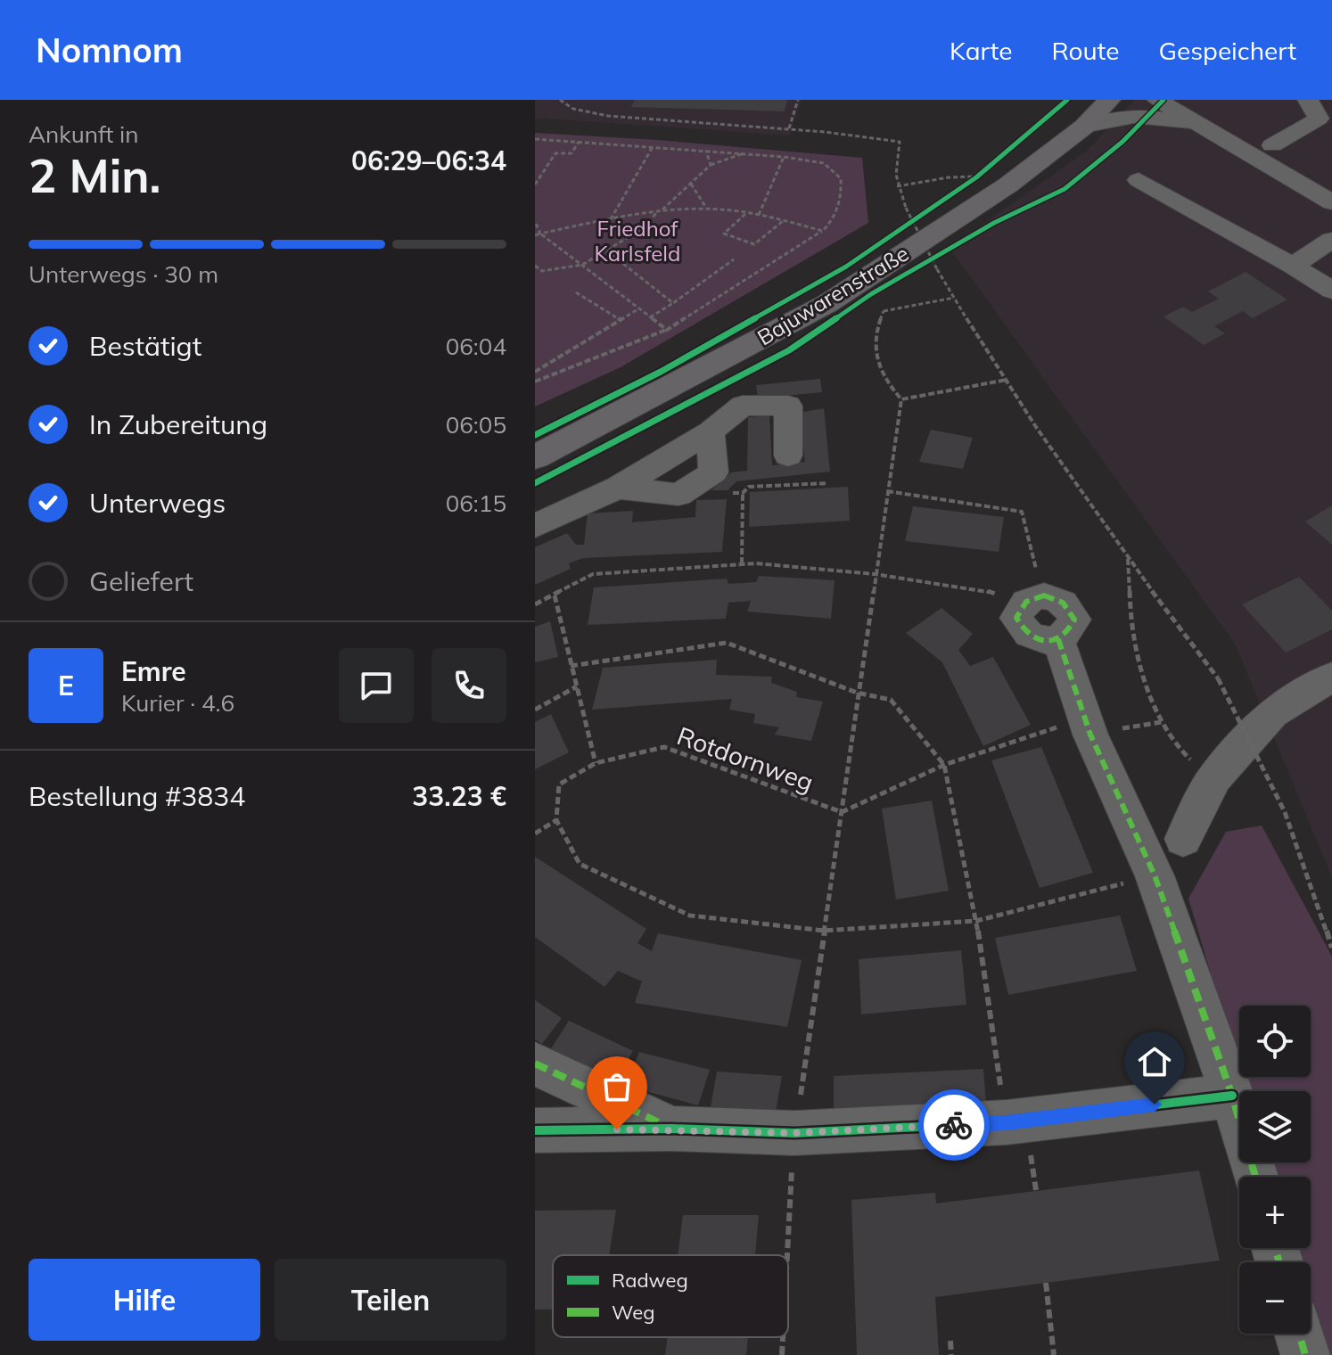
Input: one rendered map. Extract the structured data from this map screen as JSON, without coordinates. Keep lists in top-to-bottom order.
{
  "streets": {
    "main road": ["Bajuwarenstraße"],
    "path": ["Rotdornweg"]
  },
  "parks": ["Friedhof Karlsfeld"],
  "legend": ["Radweg", "Weg"],
  "page": {
    "header": "Nomnom",
    "nav": ["Karte", "Route", "Gespeichert"],
    "heading": ["2 Min.", "Ankunft in", "06:29–06:34"],
    "panel": [
      "Emre",
      "Kurier · 4.6",
      "Bestellung #3834",
      "33.23 €"
    ],
    "bar": "Unterwegs · 30 m",
    "list": [
      ["Bestätigt", "06:04"],
      ["In Zubereitung", "06:05"],
      ["Unterwegs", "06:15"],
      "Geliefert"
    ],
    "round": "E",
    "map_buttons": ["+", "−"],
    "buttons": ["Hilfe", "Teilen"]
  }
}
